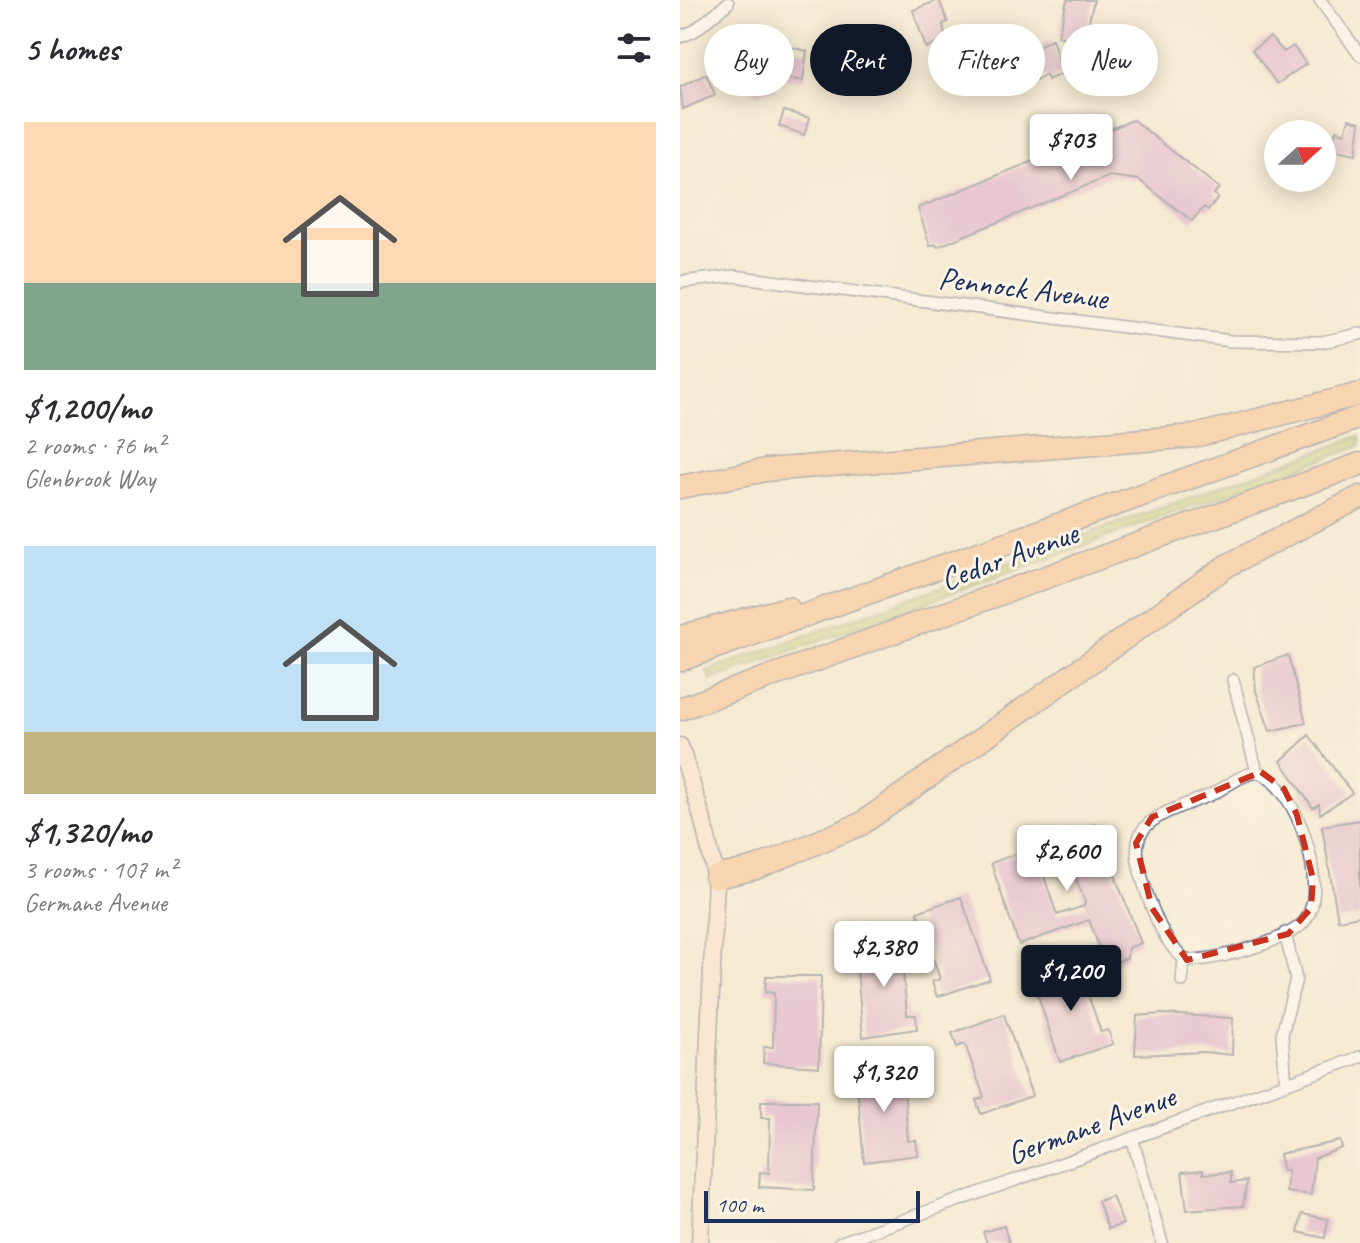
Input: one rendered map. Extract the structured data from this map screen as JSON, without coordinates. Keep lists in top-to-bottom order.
{
  "streets": {
    "highway": ["Cedar Avenue"],
    "street": ["Pennock Avenue", "Germane Avenue"]
  },
  "scale_bar": "100 m",
  "north": "right",
  "page": {
    "heading": "5 homes",
    "chip": [
      "Buy",
      "Rent",
      "Filters",
      "New"
    ],
    "list": [
      {
        "name": "$1,200/mo",
        "note": "2 rooms · 76 m² · Glenbrook Way"
      },
      {
        "name": "$1,320/mo",
        "note": "3 rooms · 107 m² · Germane Avenue"
      }
    ],
    "price": [
      "$703",
      "$2,600",
      "$2,380",
      "$1,200",
      "$1,320"
    ],
    "scale": "100 m"
  }
}
